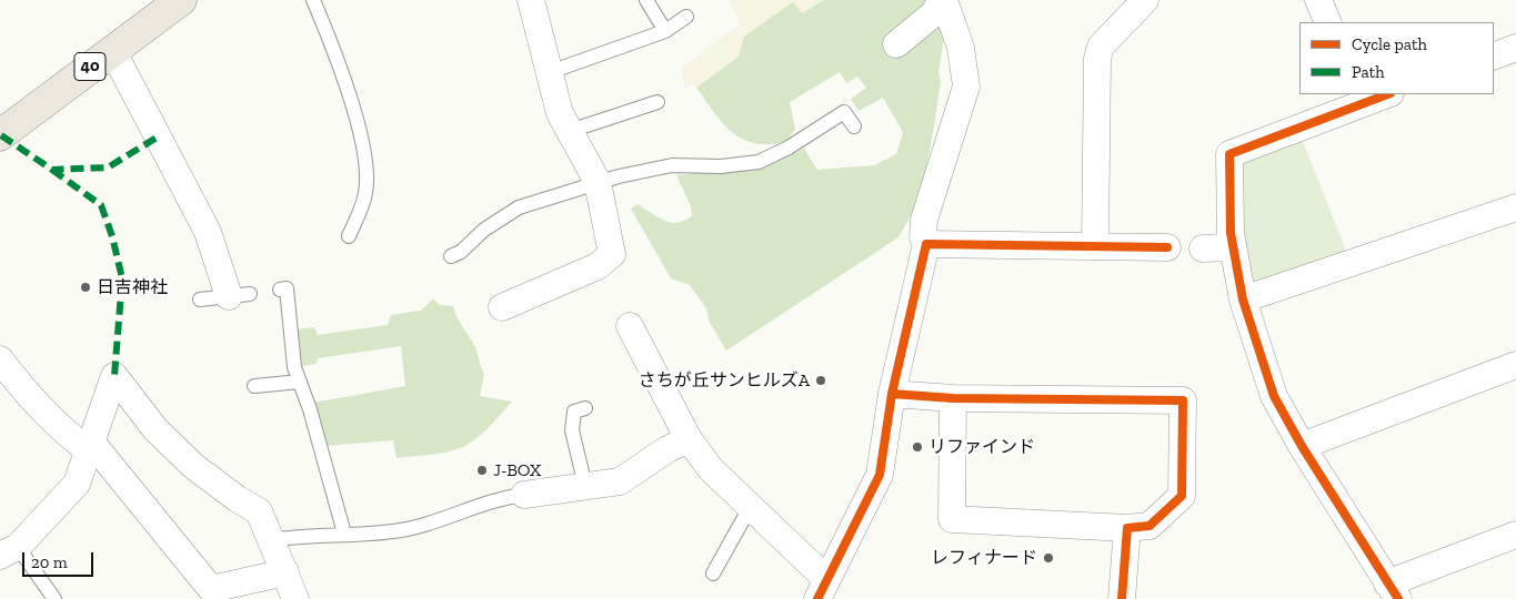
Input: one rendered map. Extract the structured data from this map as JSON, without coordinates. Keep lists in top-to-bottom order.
{
  "streets": {
    "main road": ["40"]
  },
  "places": [
    "日吉神社",
    "さちが丘サンヒルズA",
    "リファインド",
    "J-BOX",
    "レフィナード"
  ],
  "legend": ["Cycle path", "Path"],
  "scale_bar": "20 m"
}
